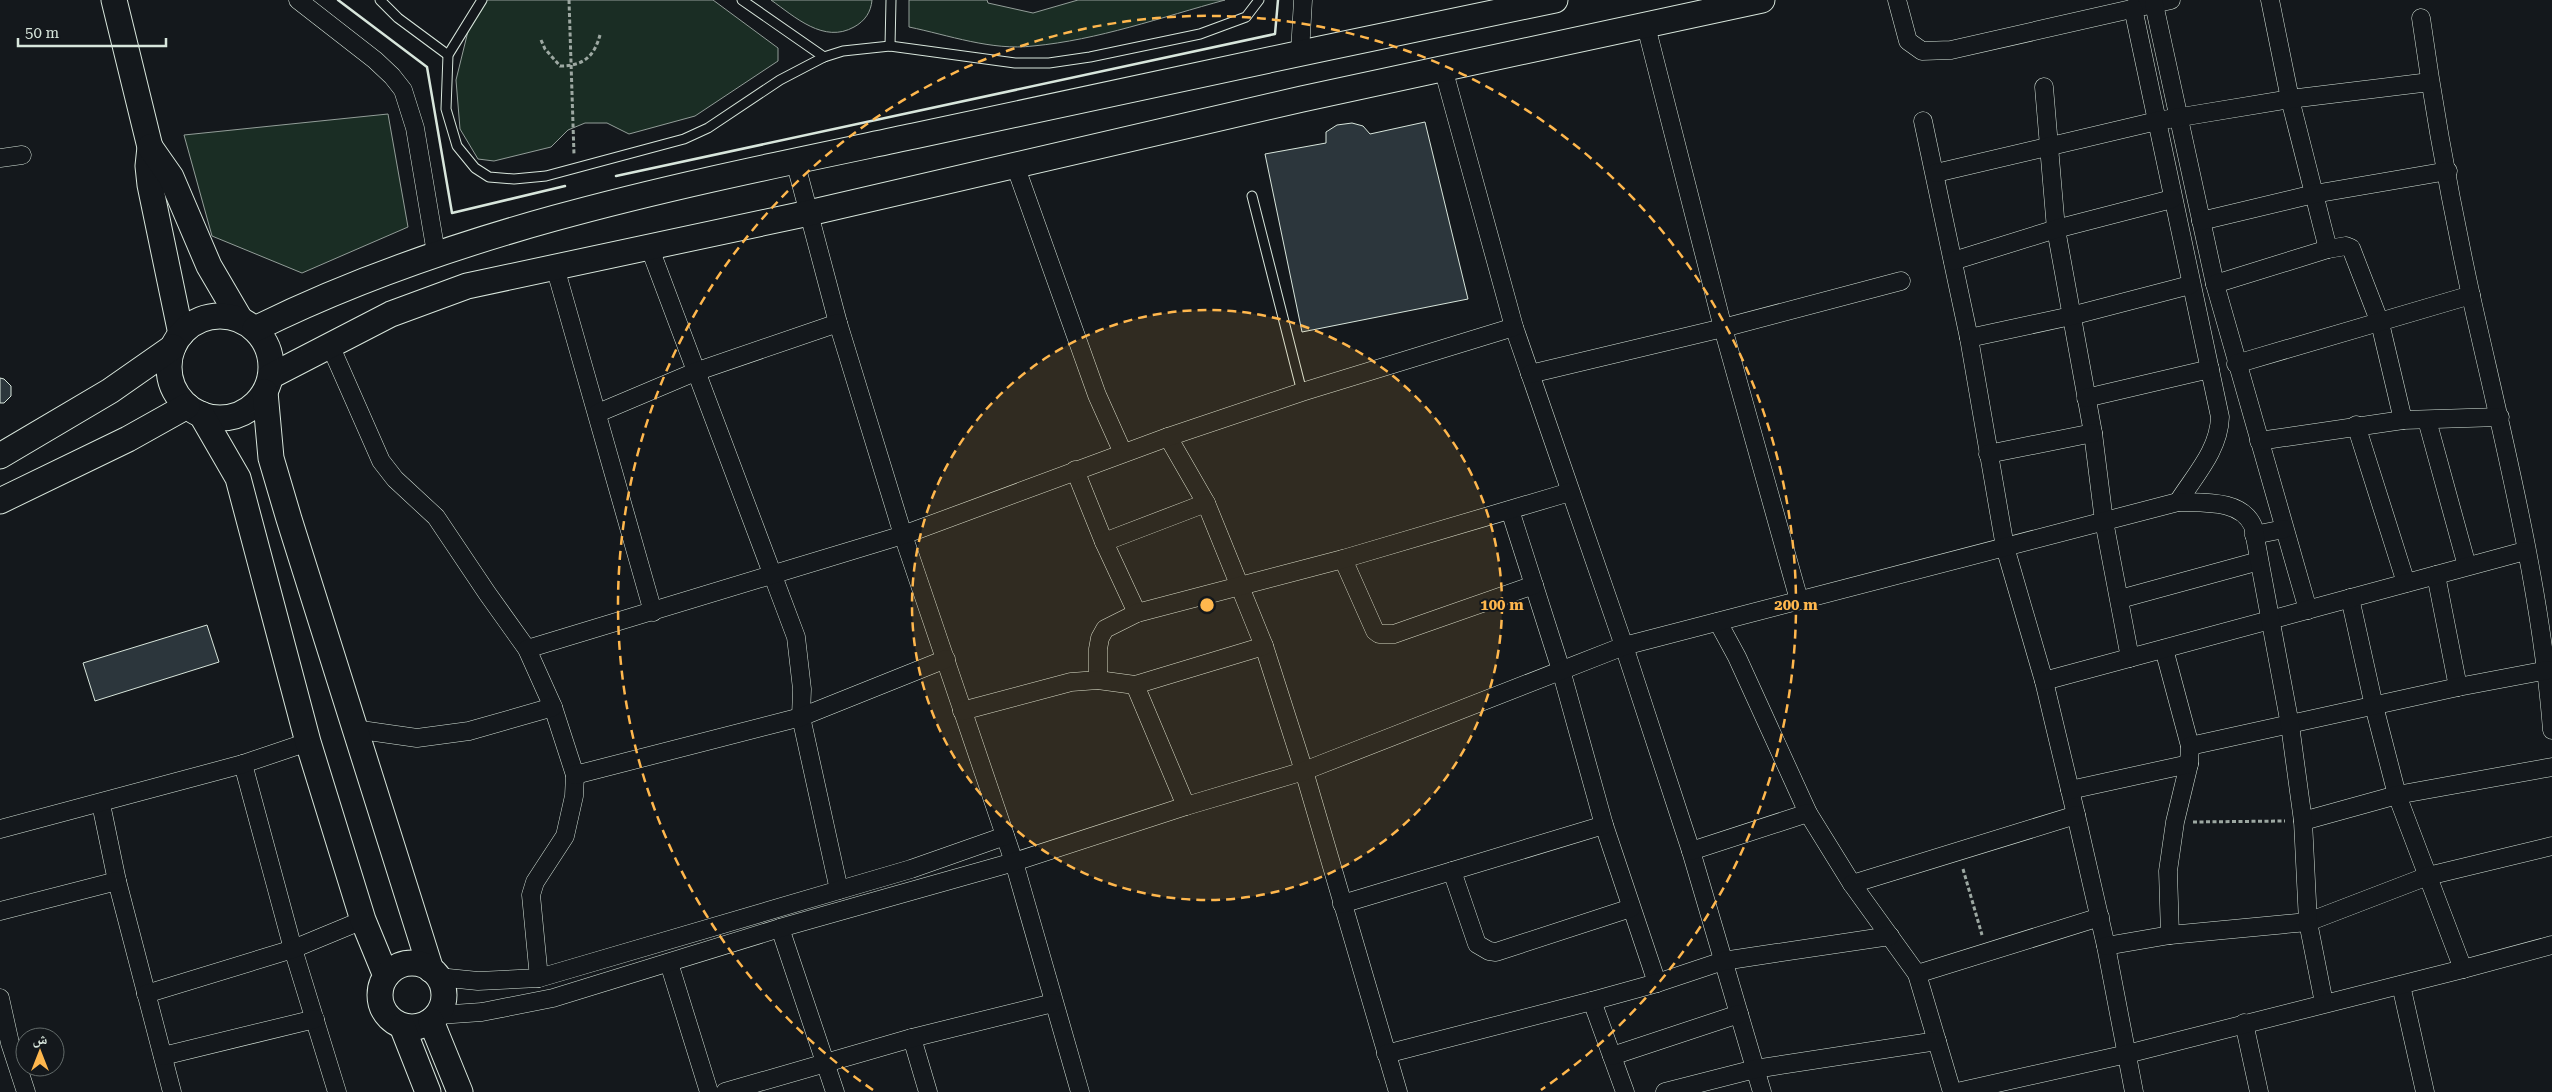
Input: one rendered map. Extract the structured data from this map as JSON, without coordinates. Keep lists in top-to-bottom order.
{
  "scale_bar": "50 m",
  "north": "top",
  "rings": ["100 m", "200 m"]
}
